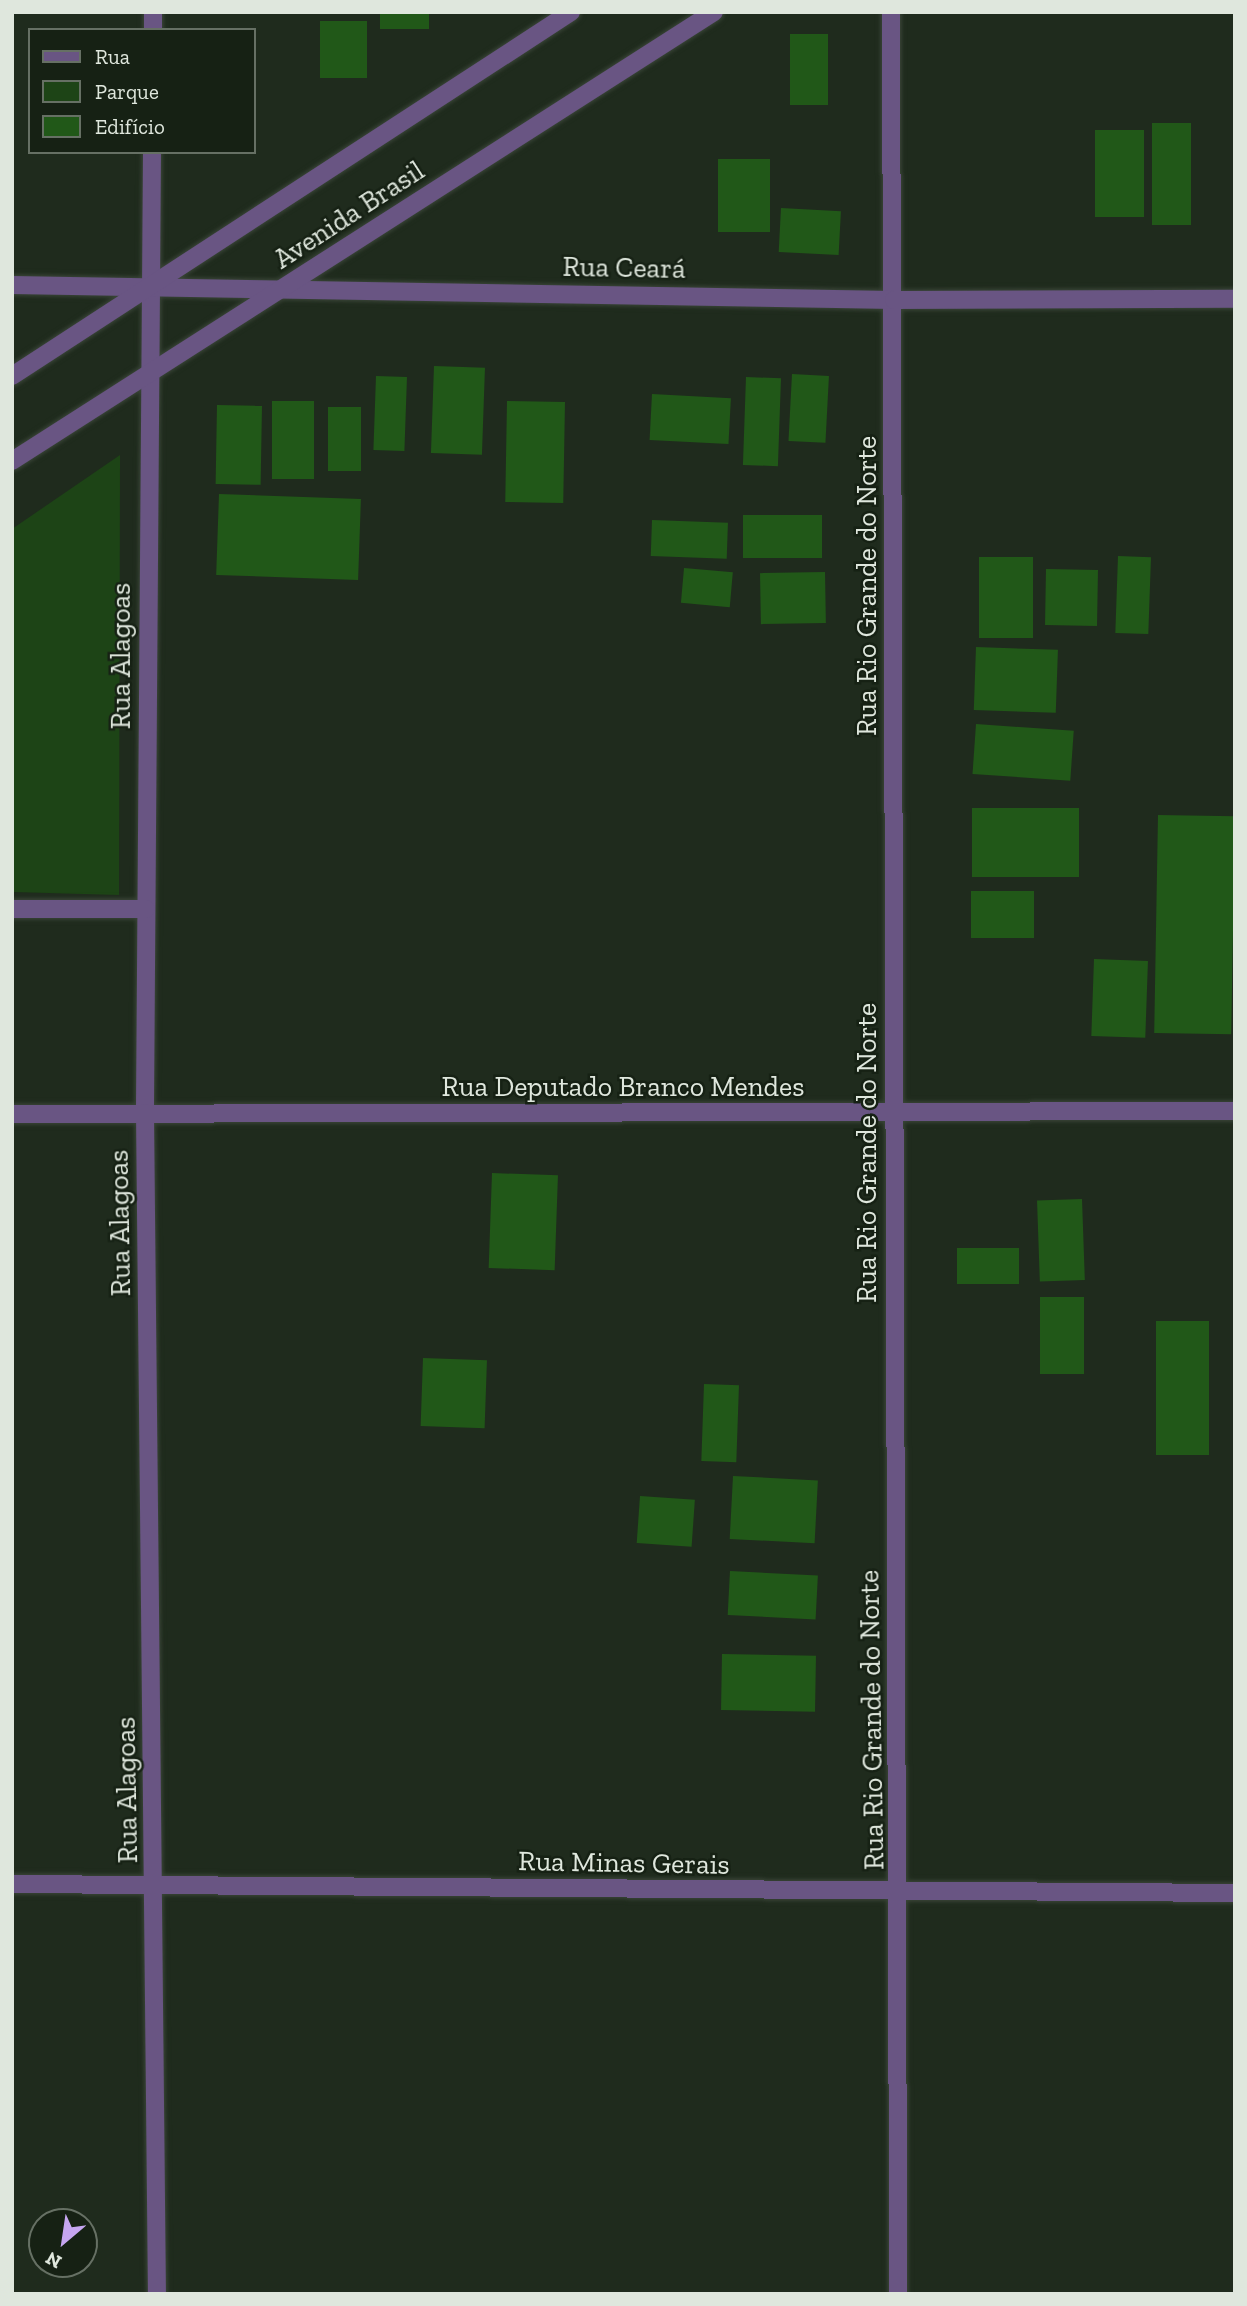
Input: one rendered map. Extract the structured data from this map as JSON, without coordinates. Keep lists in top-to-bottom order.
{
  "streets": {
    "street": [
      "Avenida Brasil",
      "Rua Ceará",
      "Rua Rio Grande do Norte",
      "Rua Alagoas",
      "Rua Deputado Branco Mendes",
      "Rua Minas Gerais"
    ]
  },
  "crossings": [
    ["Avenida Brasil", "Rua Ceará"],
    ["Avenida Brasil", "Rua Alagoas"],
    ["Rua Ceará", "Rua Rio Grande do Norte"],
    ["Rua Ceará", "Rua Alagoas"],
    ["Rua Rio Grande do Norte", "Rua Deputado Branco Mendes"],
    ["Rua Rio Grande do Norte", "Rua Minas Gerais"],
    ["Rua Alagoas", "Rua Deputado Branco Mendes"],
    ["Rua Alagoas", "Rua Minas Gerais"]
  ],
  "legend": ["Rua", "Parque", "Edifício"],
  "north": "bottom left"
}
